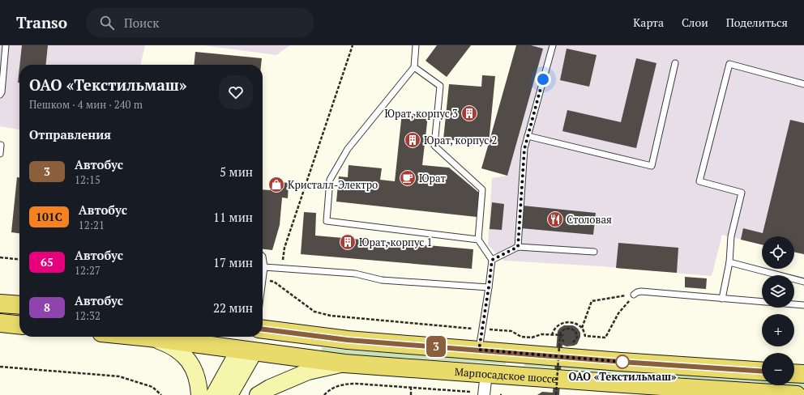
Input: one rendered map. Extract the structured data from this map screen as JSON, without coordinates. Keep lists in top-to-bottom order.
{
  "streets": {
    "main road": ["Марпосадское шоссе"]
  },
  "places": {
    "building": ["Юрат, корпус 3", "Юрат, корпус 2", "Юрат, корпус 1"],
    "cafe": ["Юрат"],
    "shop": ["Кристалл-Электро"],
    "restaurant": ["Столовая"],
    "other": ["ОАО «Текстильмаш»"]
  },
  "lines": ["bus line 3"],
  "page": {
    "header": "Transo",
    "search": "Поиск",
    "nav": ["Карта", "Слои", "Поделиться"],
    "on_map": "3",
    "heading": [
      ["ОАО «Текстильмаш»", "Пешком · 4 мин · 240 m"],
      "Отправления"
    ],
    "list": [
      {
        "mark": "3",
        "name": "Автобус",
        "note": "12:15",
        "value": "5 мин"
      },
      {
        "mark": "101С",
        "name": "Автобус",
        "note": "12:21",
        "value": "11 мин"
      },
      {
        "mark": "65",
        "name": "Автобус",
        "note": "12:27",
        "value": "17 мин"
      },
      {
        "mark": "8",
        "name": "Автобус",
        "note": "12:32",
        "value": "22 мин"
      }
    ],
    "map_buttons": ["+", "−"]
  }
}
